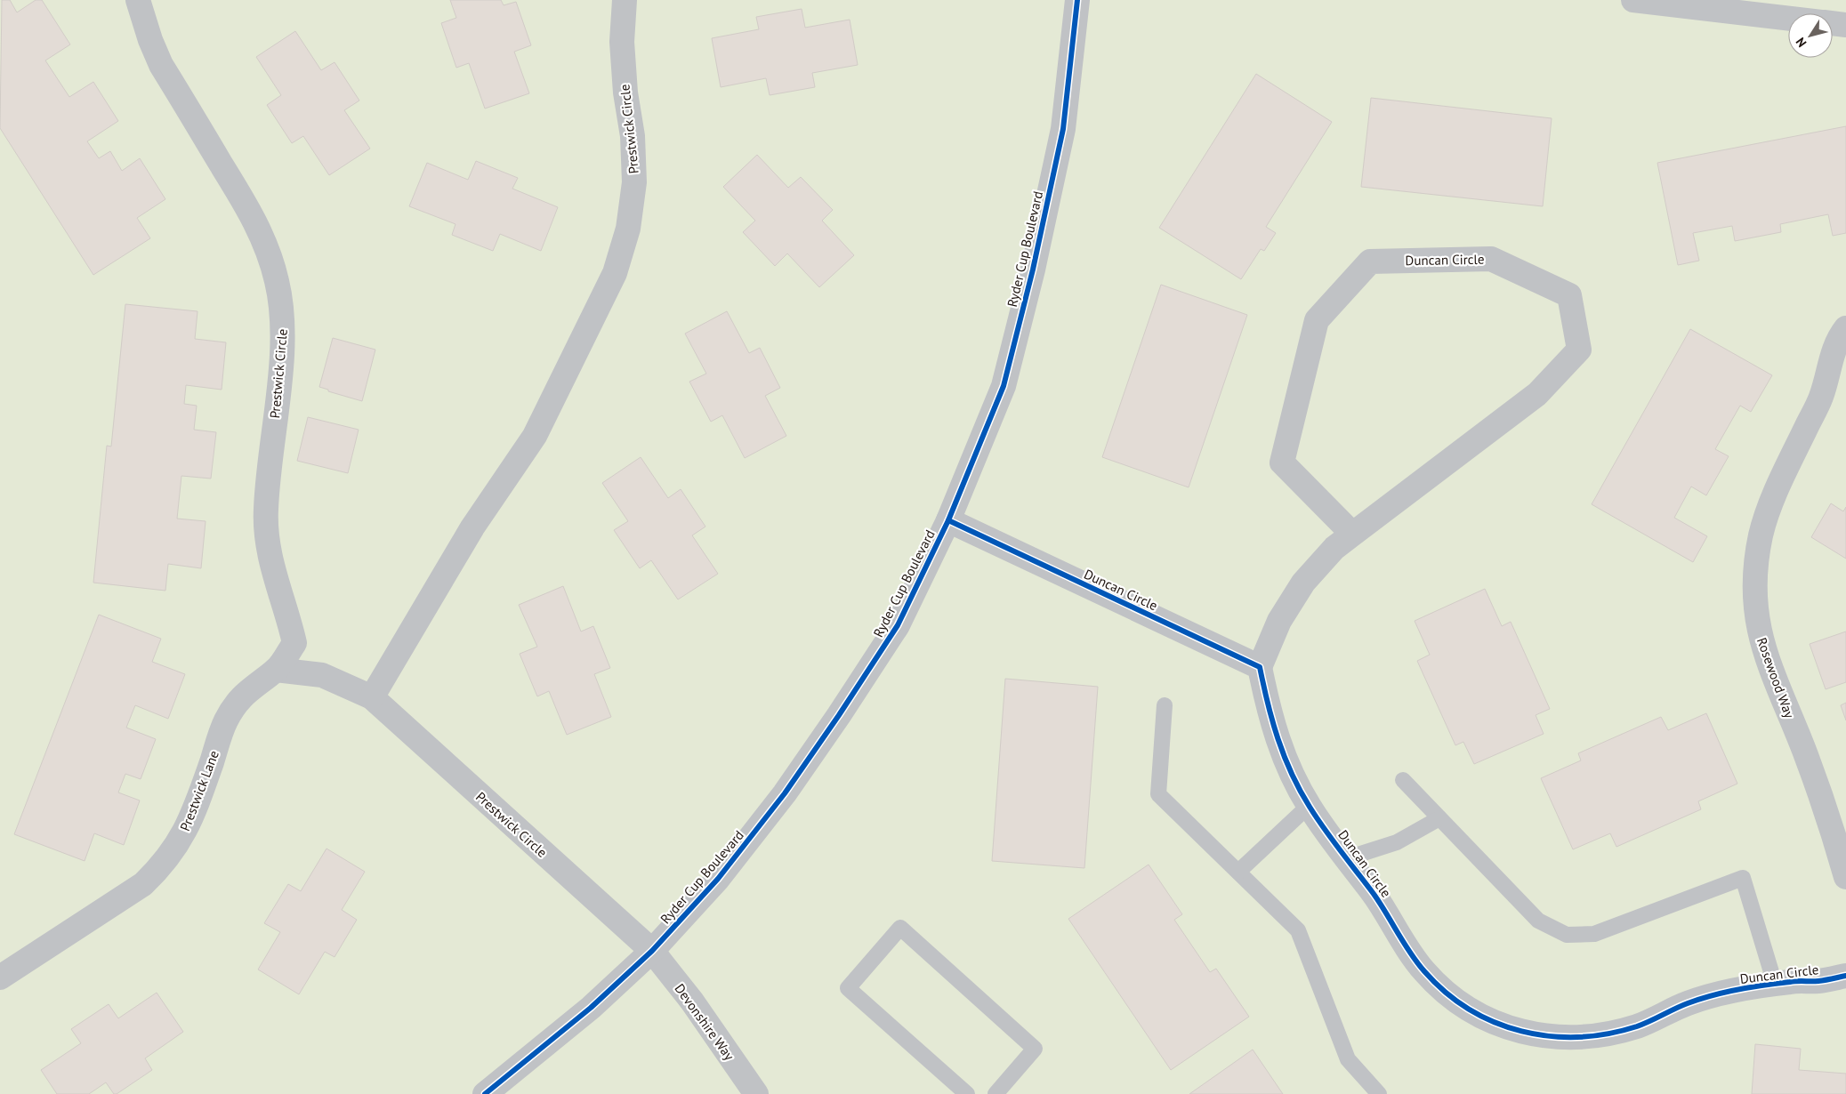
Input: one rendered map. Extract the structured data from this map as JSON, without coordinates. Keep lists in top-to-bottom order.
{
  "streets": {
    "street": [
      "Prestwick Circle",
      "Ryder Cup Boulevard",
      "Duncan Circle",
      "Rosewood Way",
      "Prestwick Lane",
      "Devonshire Way"
    ]
  },
  "crossings": [
    ["Prestwick Circle", "Ryder Cup Boulevard"],
    ["Prestwick Circle", "Prestwick Lane"],
    ["Prestwick Circle", "Devonshire Way"],
    ["Ryder Cup Boulevard", "Duncan Circle"],
    ["Ryder Cup Boulevard", "Devonshire Way"]
  ],
  "north": "bottom left"
}
